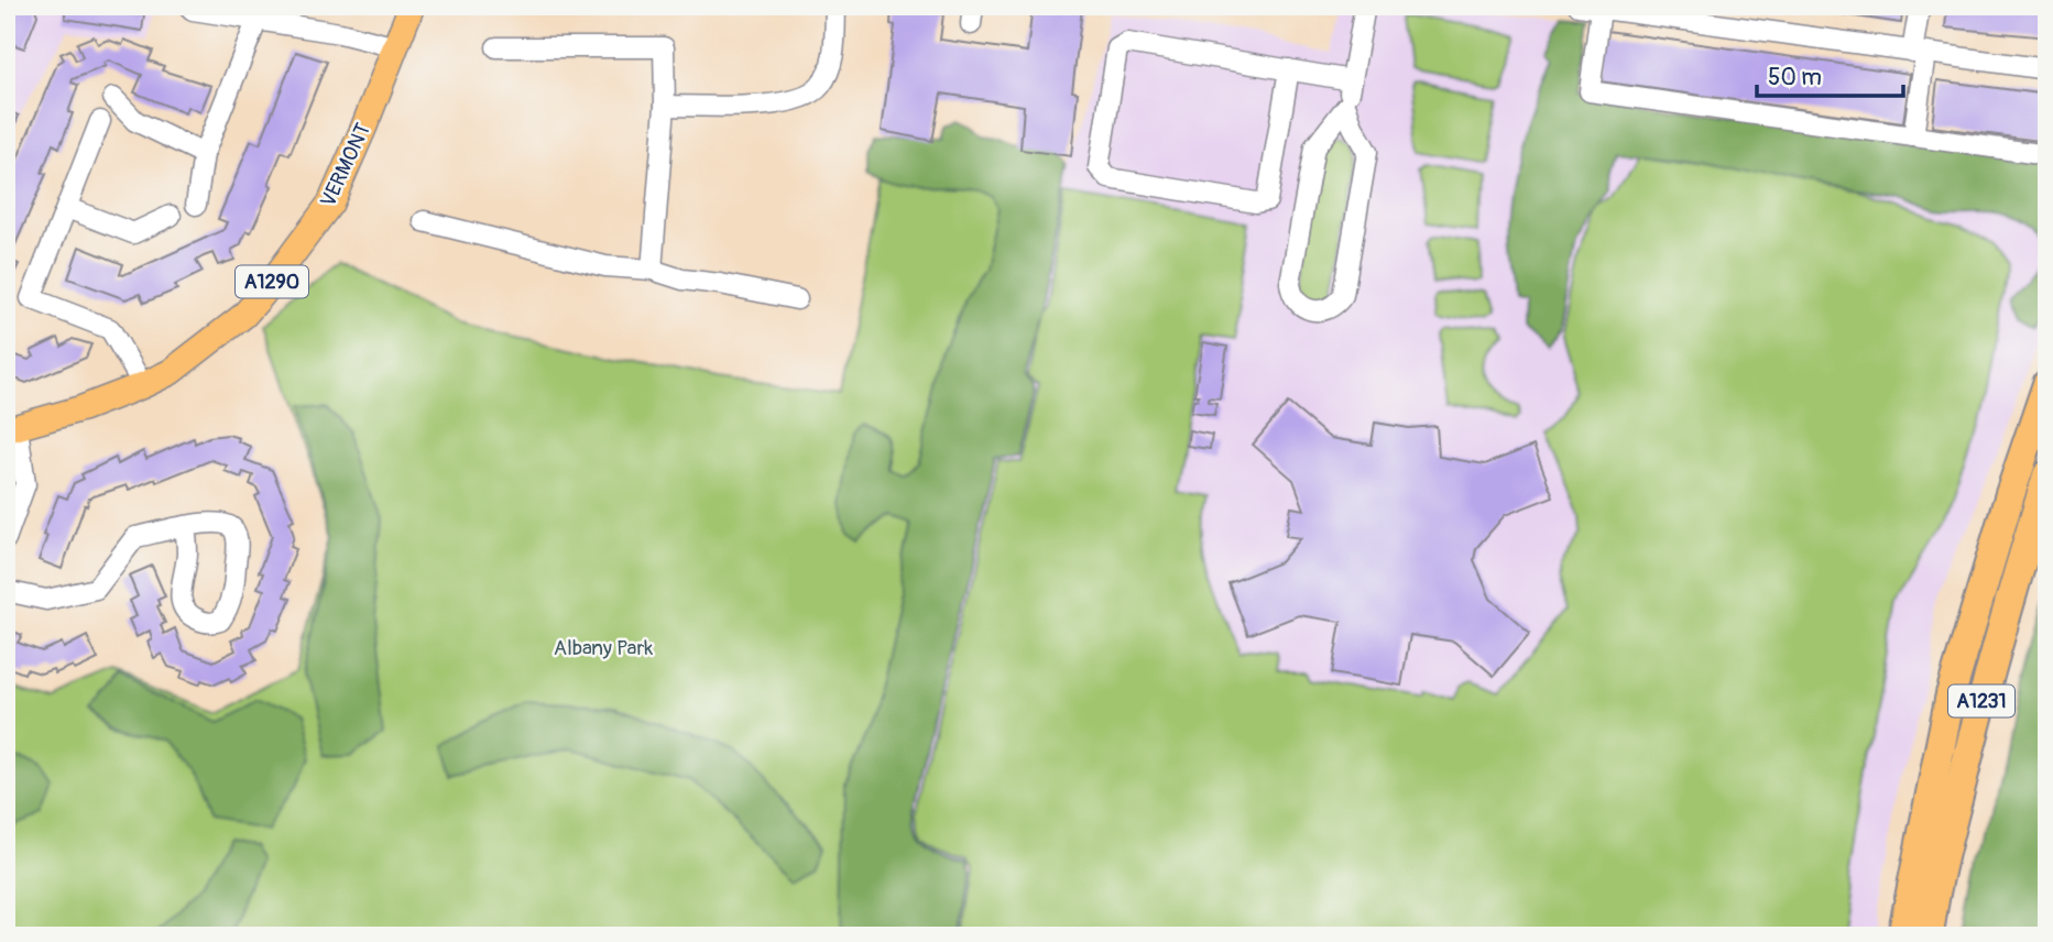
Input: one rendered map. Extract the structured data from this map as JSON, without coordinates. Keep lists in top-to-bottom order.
{
  "streets": {
    "highway": ["A1231"],
    "main road": ["VERMONT", "A1290"]
  },
  "parks": ["Albany Park"],
  "scale_bar": "50 m"
}
